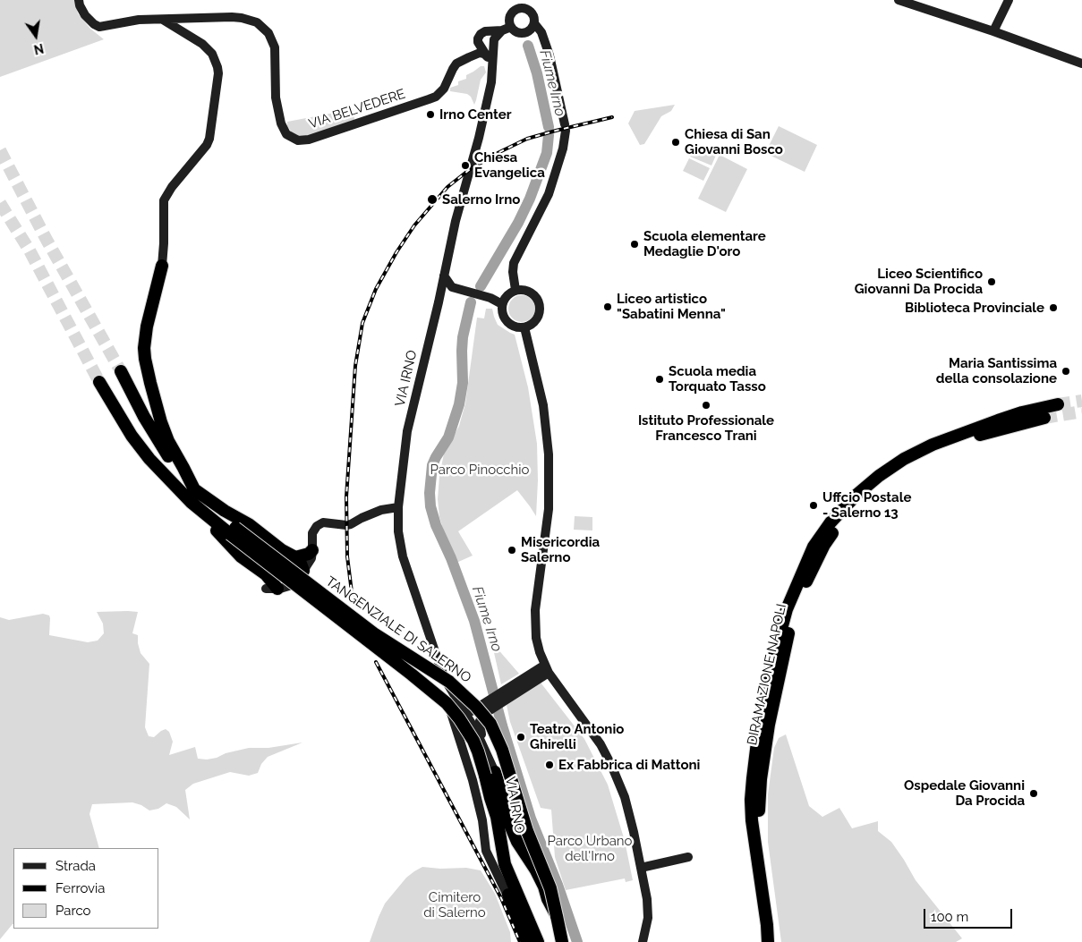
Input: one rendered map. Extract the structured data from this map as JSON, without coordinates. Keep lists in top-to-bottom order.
{
  "streets": {
    "highway": ["TANGENZIALE DI SALERNO", "DIRAMAZIONE NAPOLI"],
    "main road": ["VIA BELVEDERE", "VIA IRNO"]
  },
  "crossings": [
    ["VIA BELVEDERE", "VIA IRNO"],
    ["VIA IRNO", "TANGENZIALE DI SALERNO"]
  ],
  "water": ["Fiume Irno"],
  "parks": ["Parco Pinocchio", "Parco Urbano dell'Irno", "Cimitero di Salerno"],
  "places": [
    "Irno Center",
    "Chiesa di San Giovanni Bosco",
    "Chiesa Evangelica",
    "Salerno Irno",
    "Scuola elementare Medaglie D'oro",
    "Liceo Scientifico Giovanni Da Procida",
    "Liceo artistico \"Sabatini Menna\"",
    "Biblioteca Provinciale",
    "Maria Santissima della consolazione",
    "Scuola media Torquato Tasso",
    "Istituto Professionale Francesco Trani",
    "Uffcio Postale - Salerno 13",
    "Misericordia Salerno",
    "Teatro Antonio Ghirelli",
    "Ex Fabbrica di Mattoni",
    "Ospedale Giovanni Da Procida"
  ],
  "legend": ["Strada", "Ferrovia", "Parco"],
  "scale_bar": "100 m",
  "north": "bottom"
}
